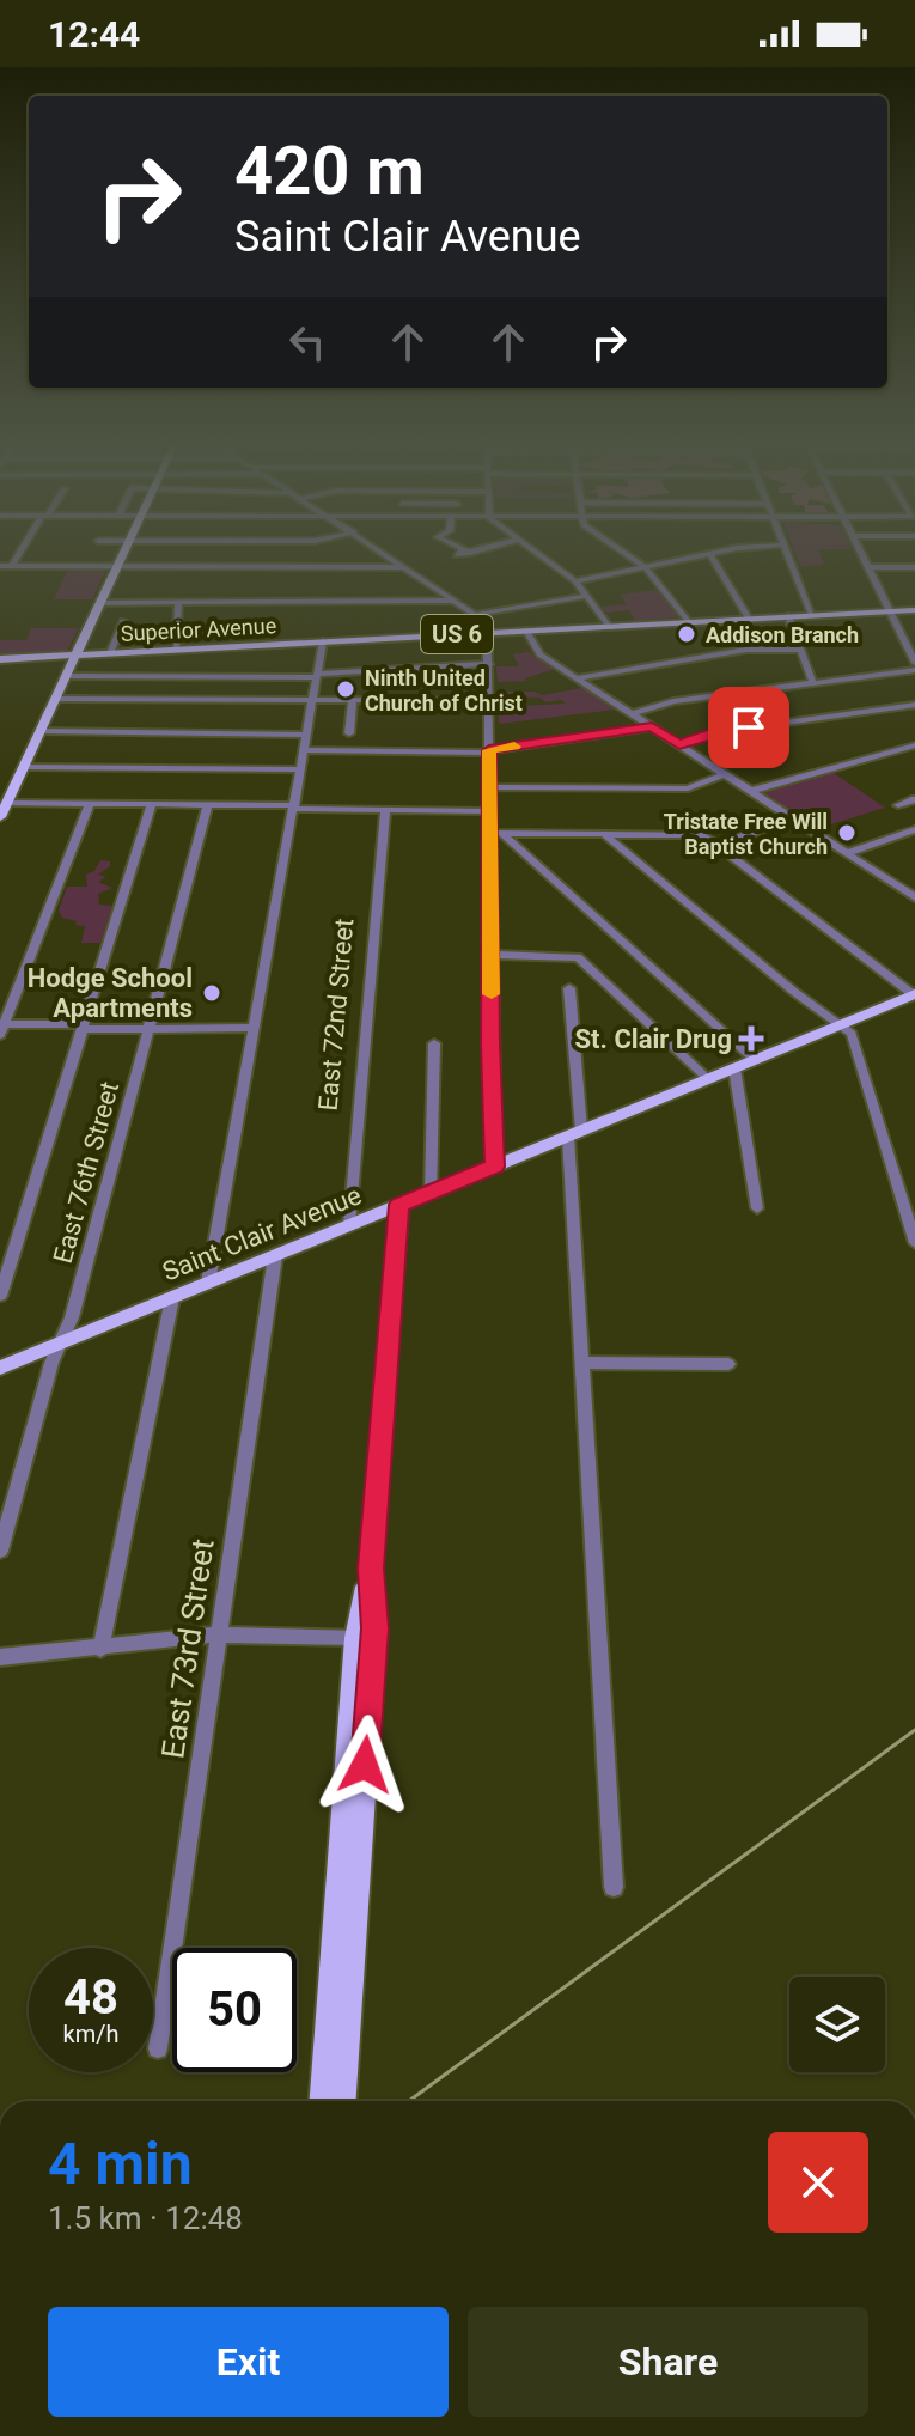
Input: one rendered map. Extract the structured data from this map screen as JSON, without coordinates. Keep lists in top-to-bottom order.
{
  "streets": {
    "main road": ["Superior Avenue", "US 6", "Saint Clair Avenue"],
    "street": ["East 72nd Street", "East 76th Street", "East 73rd Street"]
  },
  "crossings": [
    ["East 72nd Street", "Saint Clair Avenue"],
    ["East 76th Street", "Saint Clair Avenue"],
    ["Saint Clair Avenue", "East 73rd Street"]
  ],
  "places": {
    "other": [
      "Addison Branch",
      "Ninth United Church of Christ",
      "Tristate Free Will Baptist Church",
      "Hodge School Apartments"
    ],
    "health": ["St. Clair Drug"]
  },
  "page": {
    "status": "12:44",
    "turn": ["420 m", "Saint Clair Avenue"],
    "speed": "48 km/h",
    "limit": "50",
    "heading": ["4 min", "1.5 km · 12:48"],
    "buttons": ["Exit", "Share"]
  }
}
